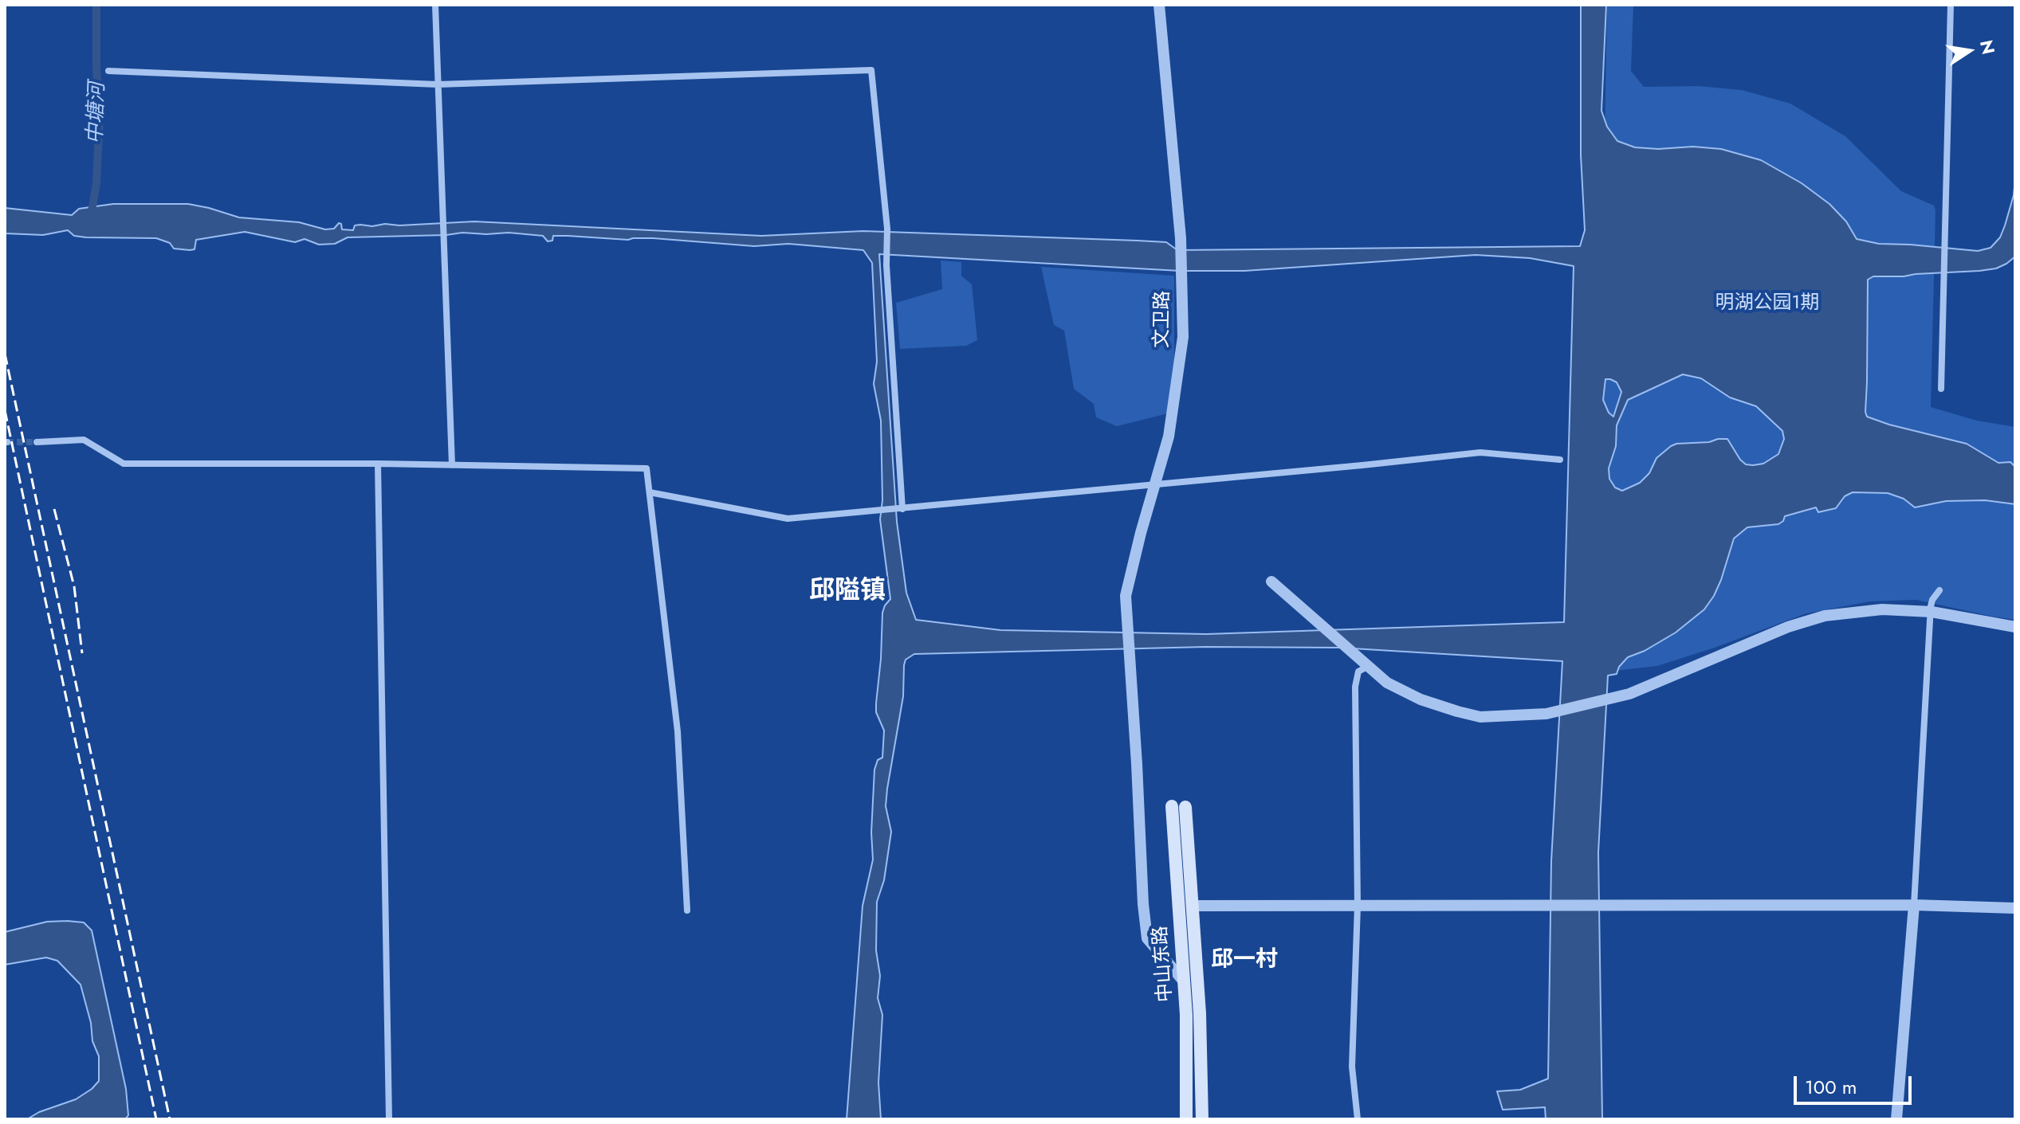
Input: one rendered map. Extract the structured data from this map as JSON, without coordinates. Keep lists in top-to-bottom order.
{
  "streets": {
    "main road": ["中山东路"],
    "street": ["文卫路"]
  },
  "crossings": [
    ["文卫路", "中山东路"]
  ],
  "districts": ["邱隘镇", "邱一村"],
  "water": ["中塘河"],
  "parks": ["明湖公园1期"],
  "scale_bar": "100 m",
  "north": "right"
}
